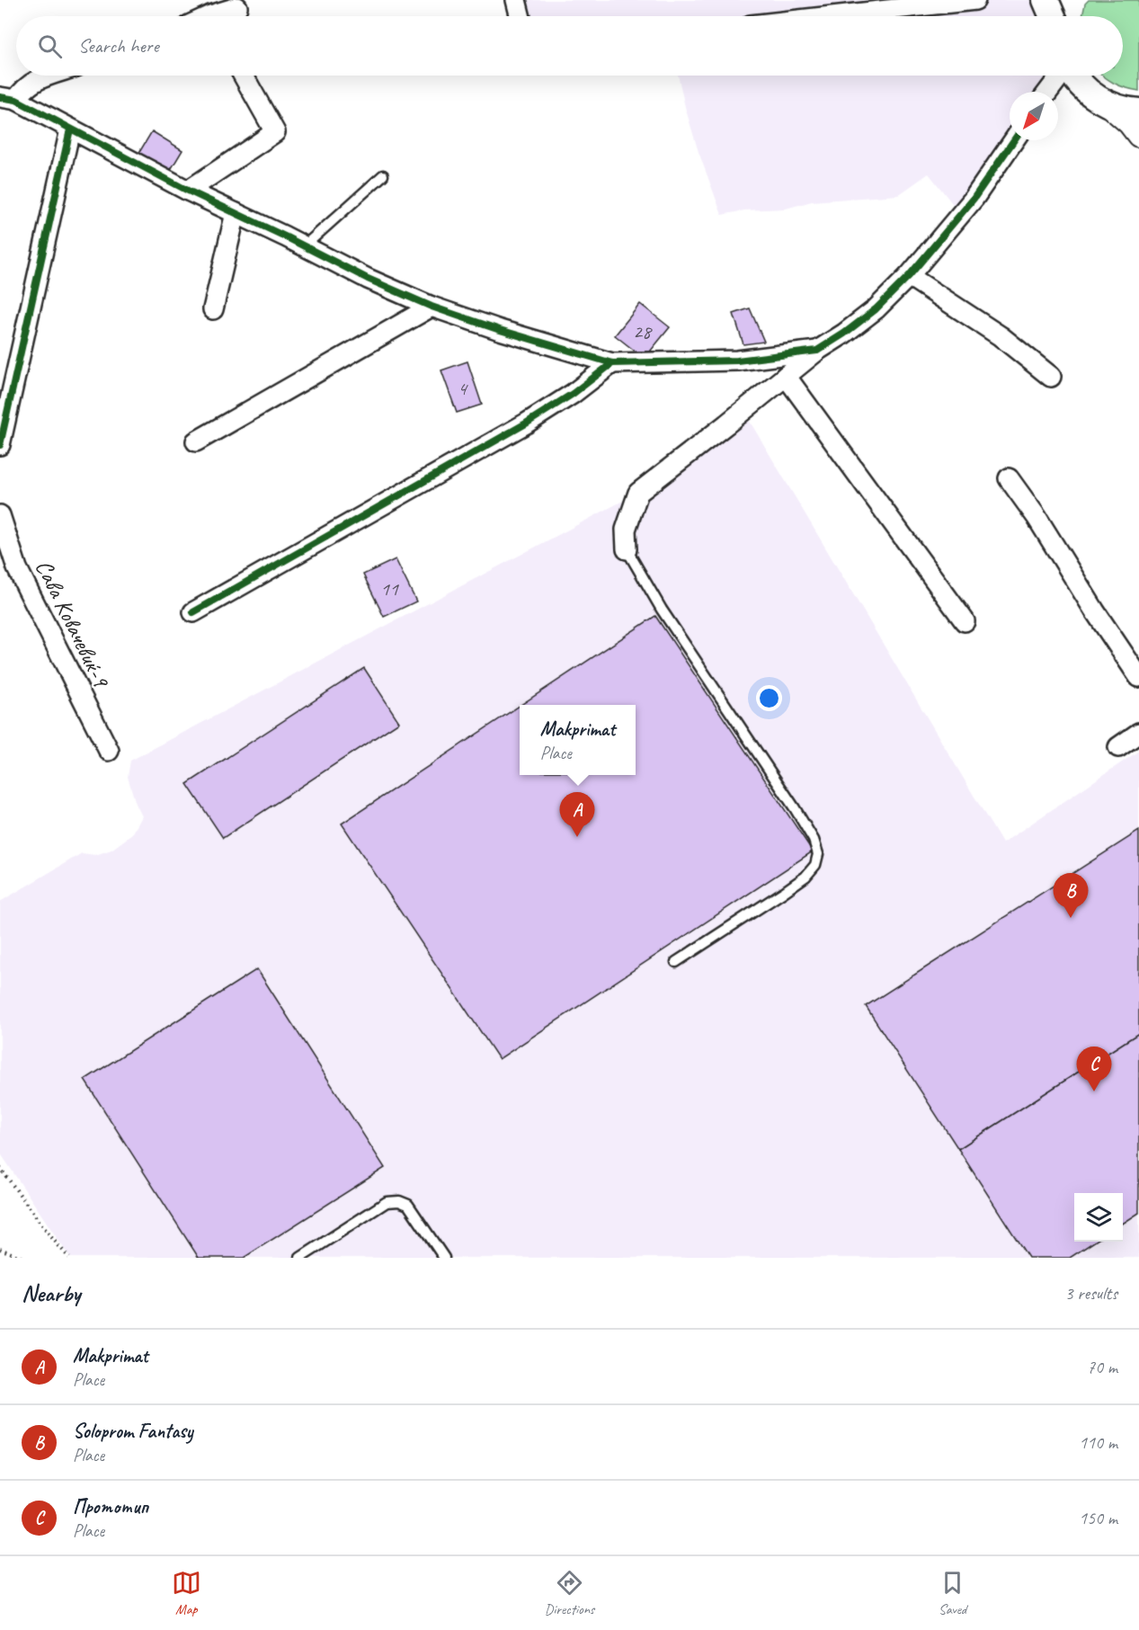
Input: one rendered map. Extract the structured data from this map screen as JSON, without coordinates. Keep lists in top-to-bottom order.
{
  "streets": {
    "street": ["Сава Ковачевиќ-9"]
  },
  "house_numbers": ["28", "4", "11"],
  "north": "bottom left",
  "page": {
    "search": "Search here",
    "popup": ["Makprimat", "Place"],
    "pins": ["A", "B", "C"],
    "heading": ["Nearby", "3 results"],
    "list": [
      {
        "mark": "A",
        "name": "Makprimat",
        "note": "Place",
        "value": "70 m"
      },
      {
        "mark": "B",
        "name": "Soloprom Fantasy",
        "note": "Place",
        "value": "110 m"
      },
      {
        "mark": "C",
        "name": "Прототип",
        "note": "Place",
        "value": "150 m"
      }
    ],
    "nav": ["Map", "Directions", "Saved"]
  }
}
